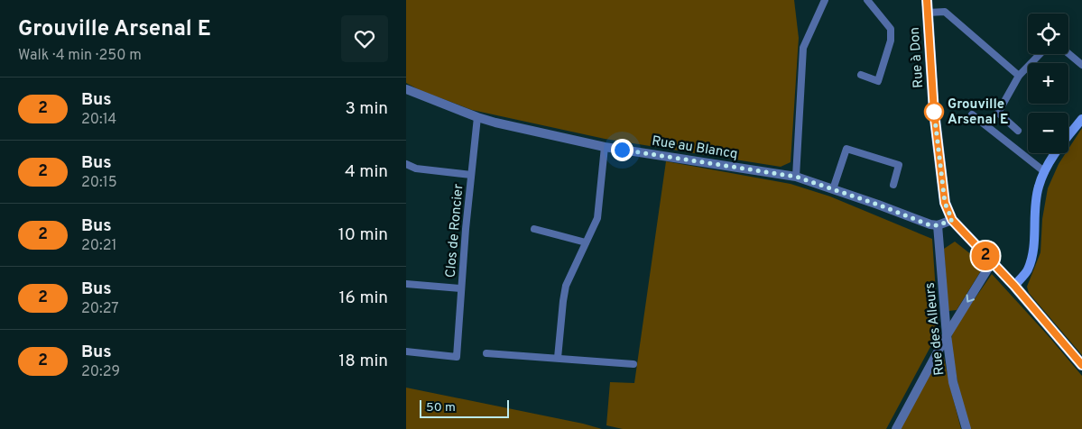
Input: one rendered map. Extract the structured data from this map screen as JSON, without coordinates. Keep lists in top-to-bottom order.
{
  "streets": {
    "main road": ["Rue à Don"],
    "street": ["Rue au Blancq", "Rue des Alleurs"],
    "lane": ["Clos de Roncier"]
  },
  "crossings": [
    ["Rue au Blancq", "Clos de Roncier"],
    ["Rue au Blancq", "Rue des Alleurs"]
  ],
  "places": ["Grouville Arsenal E"],
  "lines": ["bus line 2"],
  "scale_bar": "50 m",
  "page": {
    "heading": ["Grouville Arsenal E", "Walk · 4 min · 250 m"],
    "on_map": "2",
    "map_buttons": ["+", "−"],
    "list": [
      {
        "mark": "2",
        "name": "Bus",
        "note": "20:14",
        "value": "3 min"
      },
      {
        "mark": "2",
        "name": "Bus",
        "note": "20:15",
        "value": "4 min"
      },
      {
        "mark": "2",
        "name": "Bus",
        "note": "20:21",
        "value": "10 min"
      },
      {
        "mark": "2",
        "name": "Bus",
        "note": "20:27",
        "value": "16 min"
      },
      {
        "mark": "2",
        "name": "Bus",
        "note": "20:29",
        "value": "18 min"
      }
    ],
    "scale": "50 m"
  }
}
